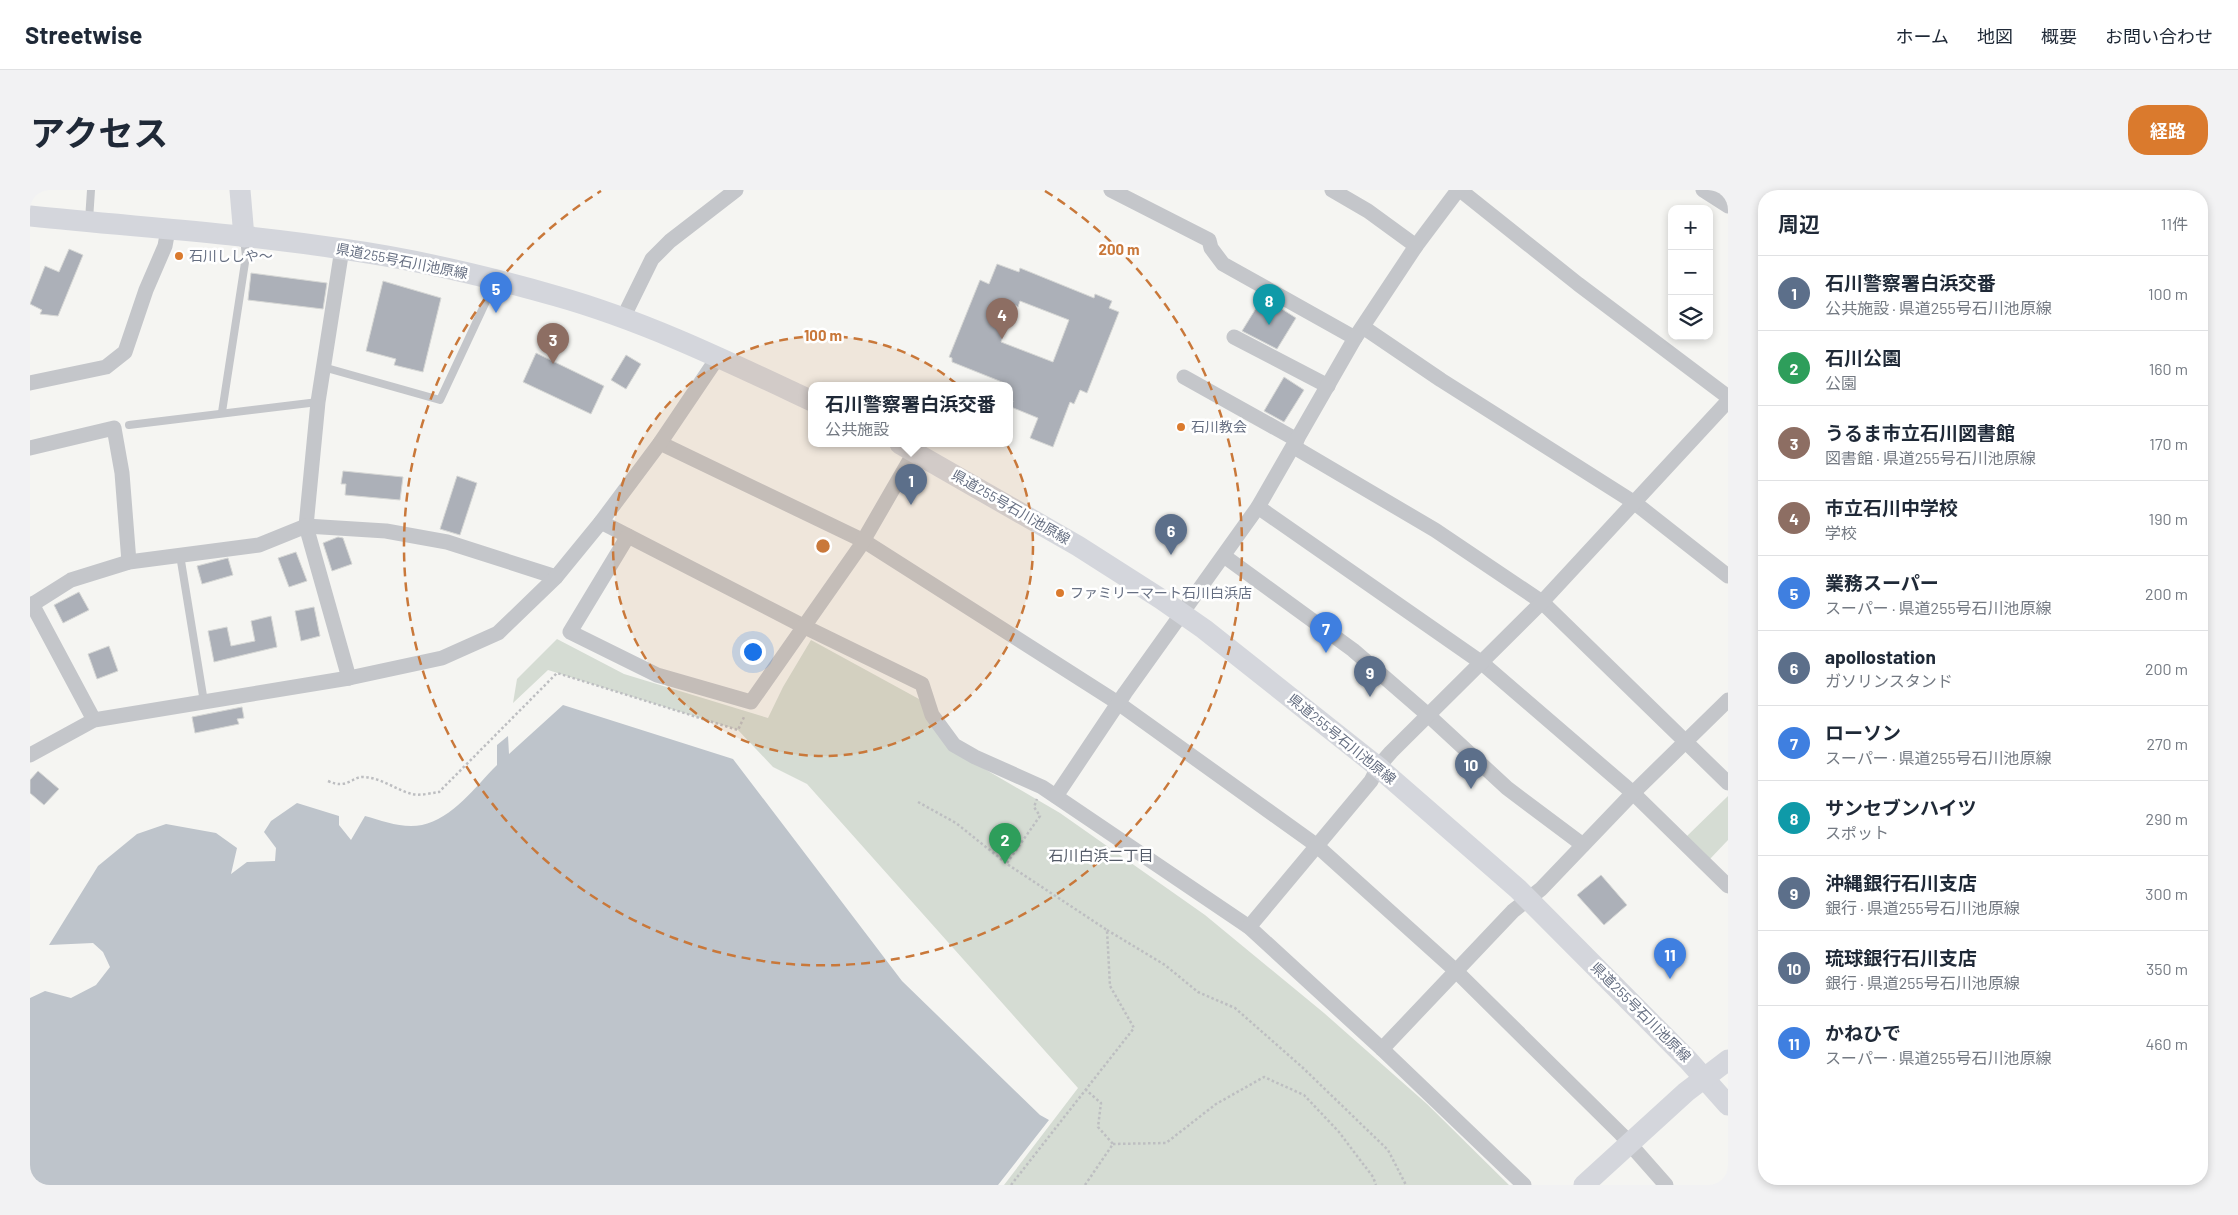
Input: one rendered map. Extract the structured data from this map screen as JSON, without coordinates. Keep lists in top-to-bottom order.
{
  "streets": {
    "main road": ["県道255号石川池原線"]
  },
  "districts": ["石川白浜二丁目"],
  "places": ["石川ししや〜", "石川教会", "ファミリーマート石川白浜店"],
  "page": {
    "header": "Streetwise",
    "nav": [
      "ホーム",
      "地図",
      "概要",
      "お問い合わせ"
    ],
    "title": "アクセス",
    "buttons": "経路",
    "heading": ["周辺", "11件"],
    "map_buttons": ["+", "−"],
    "list": [
      {
        "mark": "1",
        "name": "石川警察署白浜交番",
        "note": "公共施設 · 県道255号石川池原線",
        "value": "100 m"
      },
      {
        "mark": "2",
        "name": "石川公園",
        "note": "公園",
        "value": "160 m"
      },
      {
        "mark": "3",
        "name": "うるま市立石川図書館",
        "note": "図書館 · 県道255号石川池原線",
        "value": "170 m"
      },
      {
        "mark": "4",
        "name": "市立石川中学校",
        "note": "学校",
        "value": "190 m"
      },
      {
        "mark": "5",
        "name": "業務スーパー",
        "note": "スーパー · 県道255号石川池原線",
        "value": "200 m"
      },
      {
        "mark": "6",
        "name": "apollostation",
        "note": "ガソリンスタンド",
        "value": "200 m"
      },
      {
        "mark": "7",
        "name": "ローソン",
        "note": "スーパー · 県道255号石川池原線",
        "value": "270 m"
      },
      {
        "mark": "8",
        "name": "サンセブンハイツ",
        "note": "スポット",
        "value": "290 m"
      },
      {
        "mark": "9",
        "name": "沖縄銀行石川支店",
        "note": "銀行 · 県道255号石川池原線",
        "value": "300 m"
      },
      {
        "mark": "10",
        "name": "琉球銀行石川支店",
        "note": "銀行 · 県道255号石川池原線",
        "value": "350 m"
      },
      {
        "mark": "11",
        "name": "かねひで",
        "note": "スーパー · 県道255号石川池原線",
        "value": "460 m"
      }
    ],
    "pins": [
      "5",
      "8",
      "4",
      "3",
      "1",
      "6",
      "7",
      "9",
      "10",
      "2",
      "11"
    ],
    "popup": ["石川警察署白浜交番", "公共施設"]
  },
  "rings": ["200 m", "100 m"]
}
